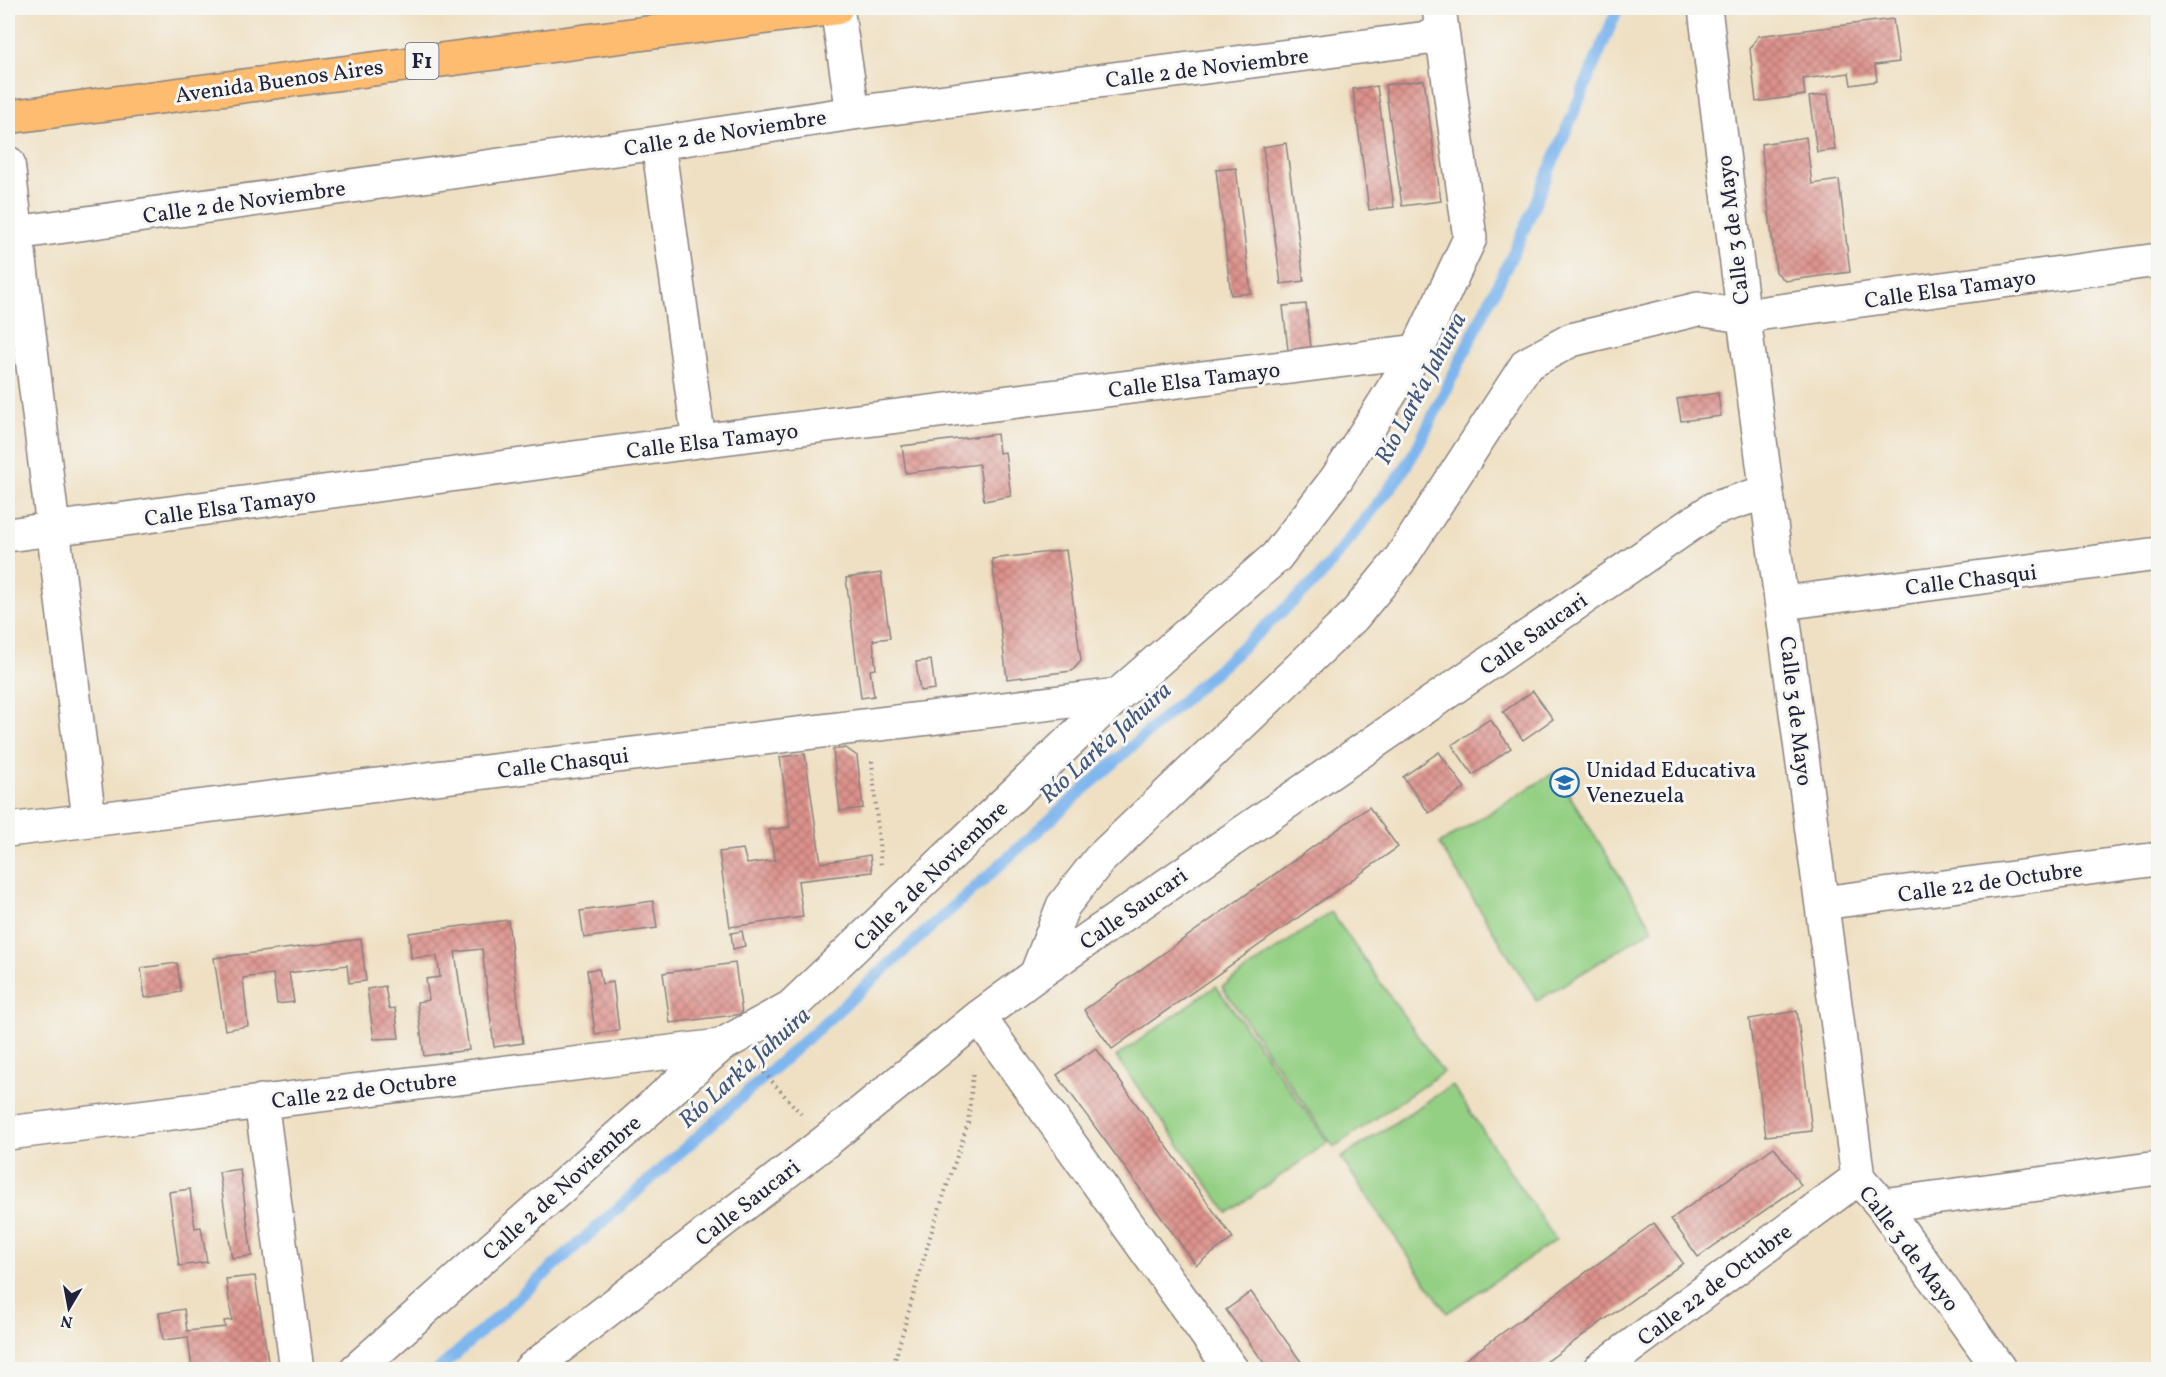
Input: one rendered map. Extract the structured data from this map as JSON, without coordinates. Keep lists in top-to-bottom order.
{
  "streets": {
    "highway": ["F1", "Avenida Buenos Aires"],
    "street": [
      "Calle 2 de Noviembre",
      "Calle 3 de Mayo",
      "Calle Elsa Tamayo",
      "Calle Chasqui",
      "Calle Saucari",
      "Calle 22 de Octubre"
    ]
  },
  "crossings": [
    ["Calle 2 de Noviembre", "Calle Elsa Tamayo"],
    ["Calle 2 de Noviembre", "Calle Chasqui"],
    ["Calle 2 de Noviembre", "Calle 22 de Octubre"],
    ["Calle 3 de Mayo", "Calle Elsa Tamayo"],
    ["Calle 3 de Mayo", "Calle Chasqui"],
    ["Calle 3 de Mayo", "Calle Saucari"],
    ["Calle 3 de Mayo", "Calle 22 de Octubre"],
    ["Calle Elsa Tamayo", "Calle Saucari"]
  ],
  "water": ["Río Lark’a Jahuira"],
  "places": {
    "school or university": ["Unidad Educativa Venezuela"]
  },
  "north": "bottom"
}
